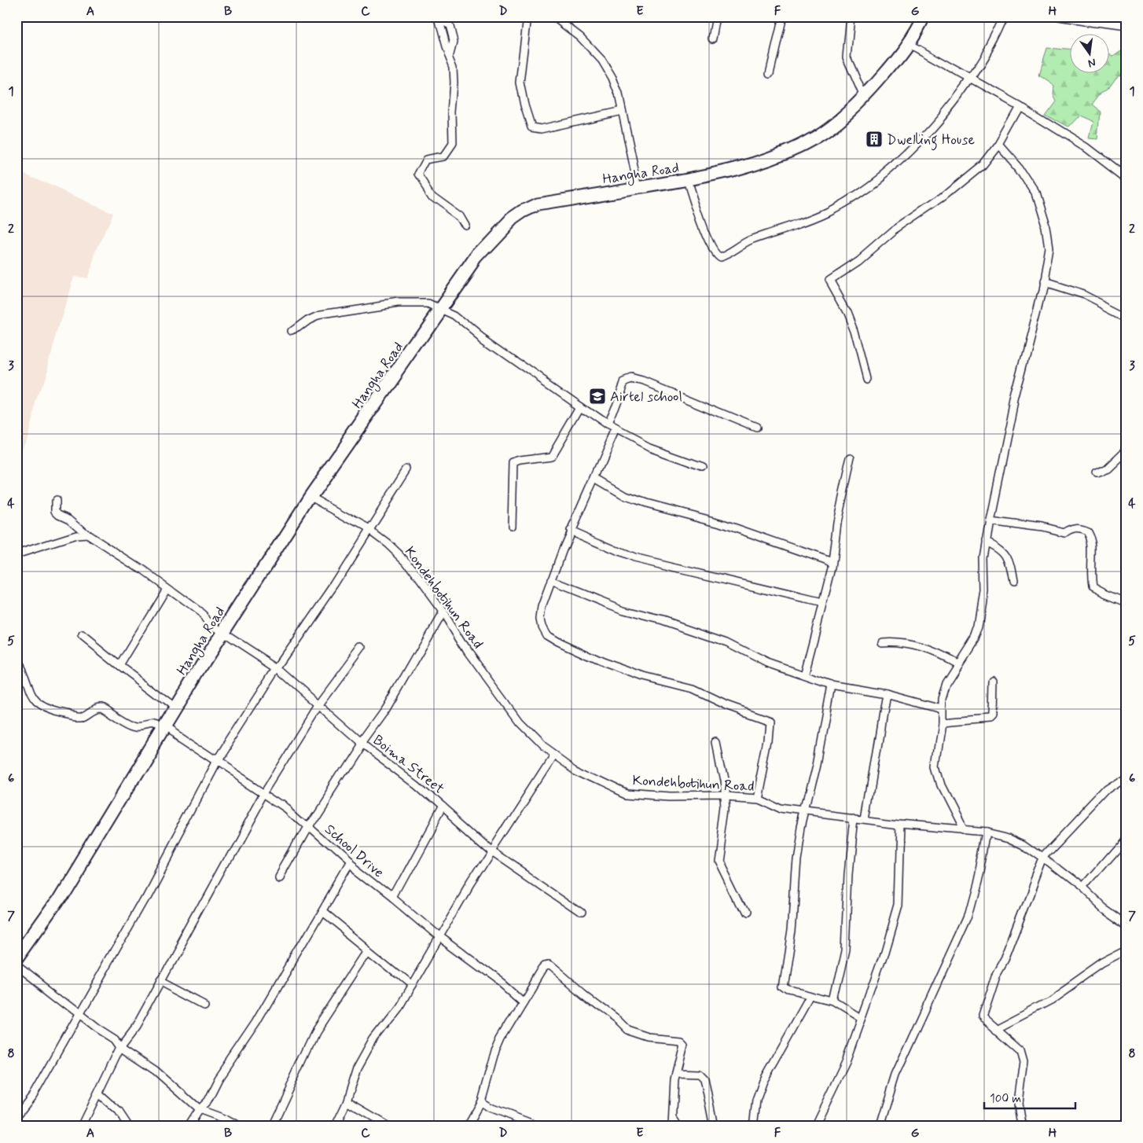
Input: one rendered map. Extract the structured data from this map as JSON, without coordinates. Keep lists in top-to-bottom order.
{
  "streets": {
    "highway": ["Hangha Road"],
    "street": ["Kondehbotihun Road", "Boima Street", "School Drive"]
  },
  "crossings": [
    ["Hangha Road", "Kondehbotihun Road"],
    ["Hangha Road", "Boima Street"],
    ["Hangha Road", "School Drive"]
  ],
  "places": {
    "building": ["Dwelling House"],
    "school or university": ["Airtel school"]
  },
  "scale_bar": "100 m",
  "north": "bottom",
  "grid": {
    "columns": [
      "A",
      "B",
      "C",
      "D",
      "E",
      "F",
      "G",
      "H"
    ],
    "rows": [
      "1",
      "2",
      "3",
      "4",
      "5",
      "6",
      "7",
      "8"
    ]
  }
}
